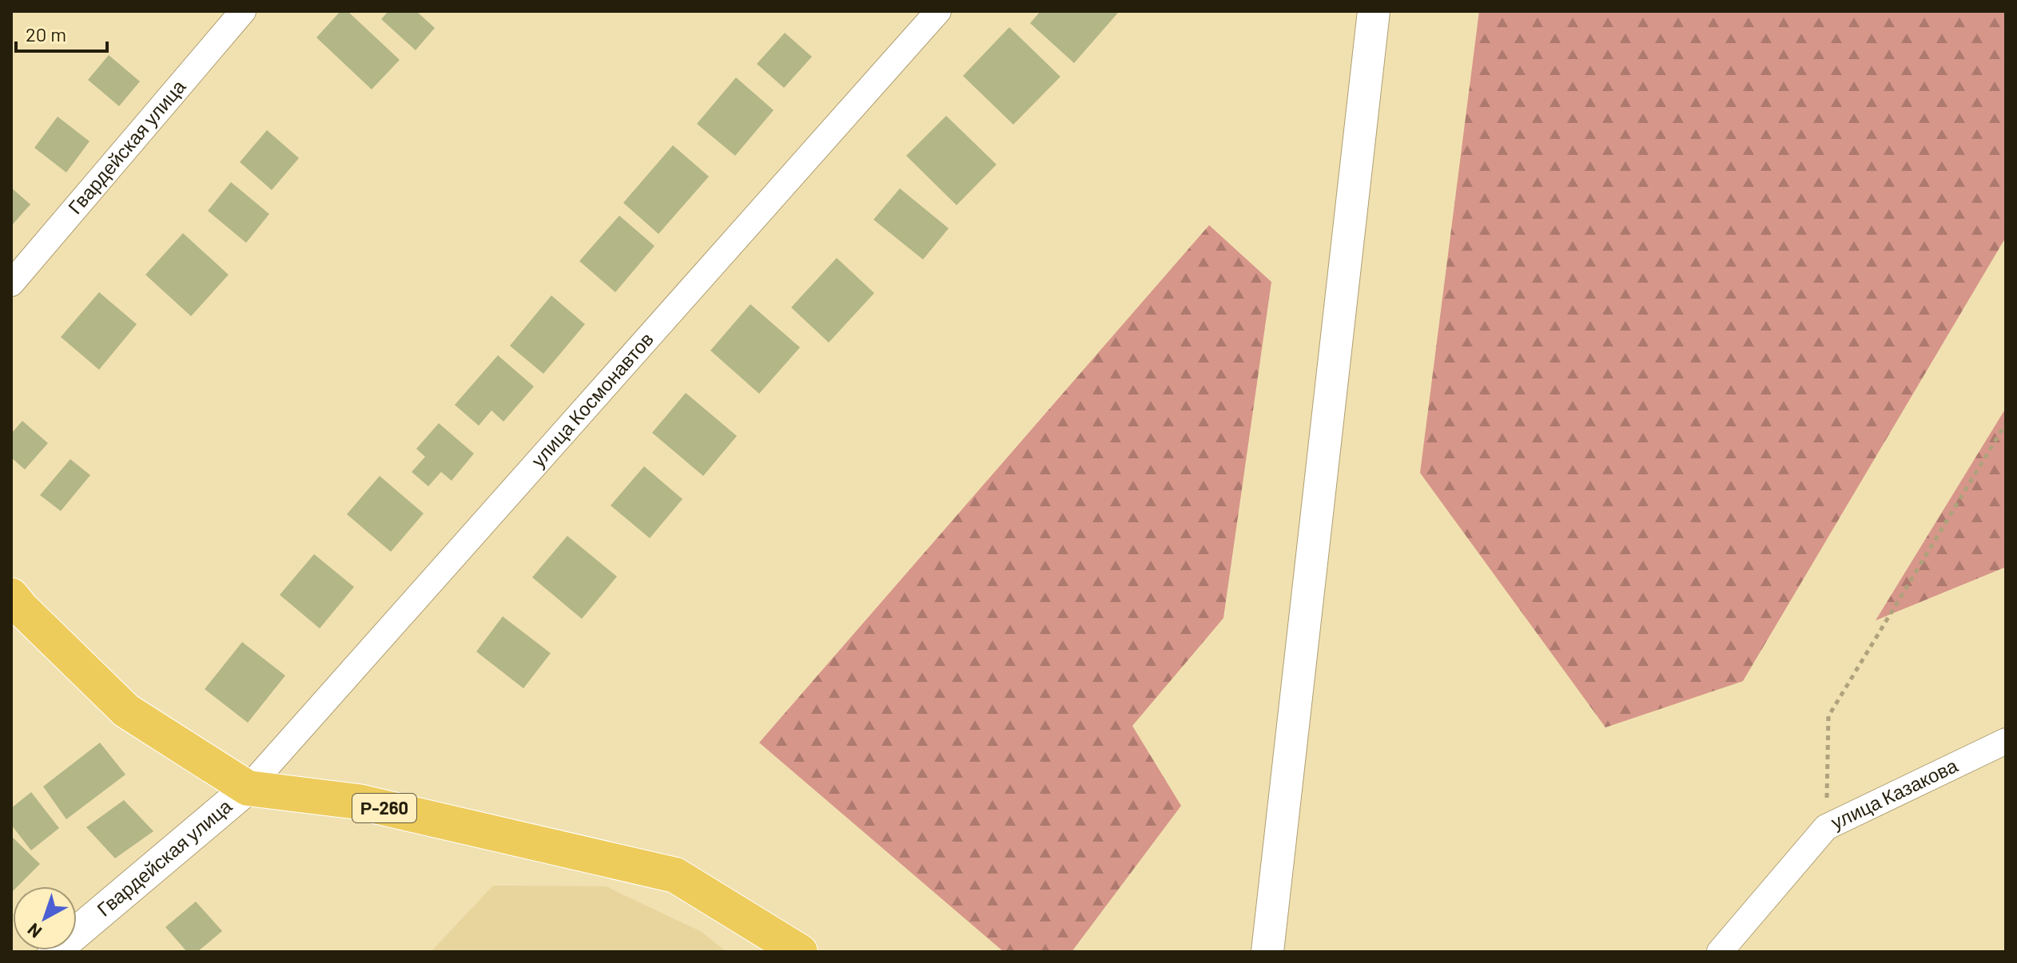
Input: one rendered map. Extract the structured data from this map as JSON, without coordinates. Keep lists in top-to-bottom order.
{
  "streets": {
    "highway": ["Р-260"],
    "street": ["Гвардейская улица", "улица Космонавтов", "улица Казакова"]
  },
  "crossings": [
    ["Гвардейская улица", "улица Космонавтов"],
    ["Гвардейская улица", "Р-260"],
    ["улица Космонавтов", "Р-260"]
  ],
  "scale_bar": "20 m",
  "north": "bottom left"
}
